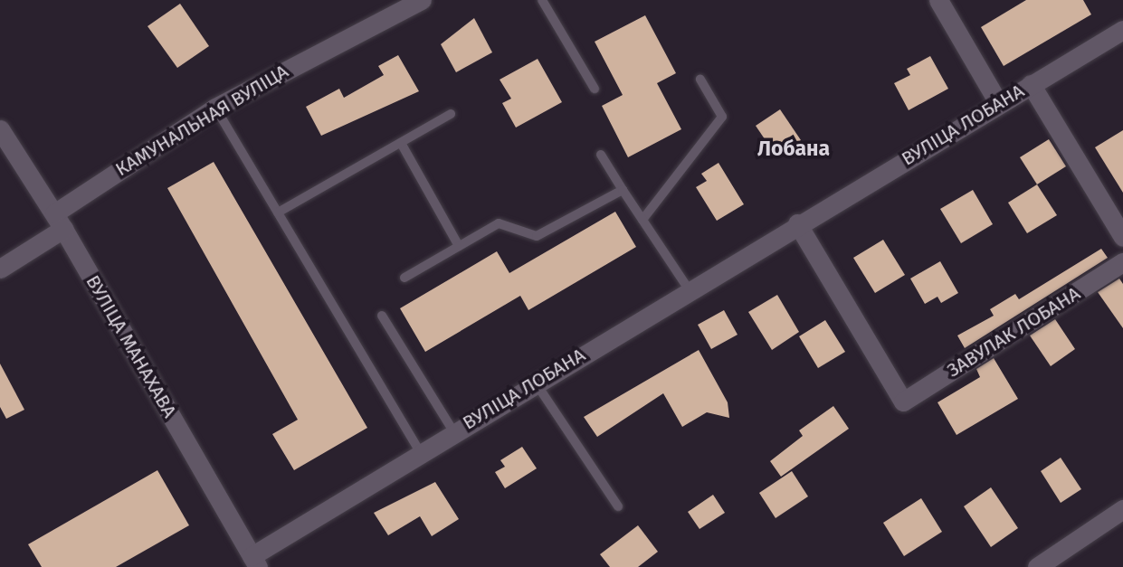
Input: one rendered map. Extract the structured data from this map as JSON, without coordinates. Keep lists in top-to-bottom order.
{
  "streets": {
    "street": [
      "КАМУНАЛЬНАЯ ВУЛІЦА",
      "ВУЛІЦА ЛОБАНА",
      "ЗАВУЛАК ЛОБАНА",
      "ВУЛІЦА МАНАХАВА"
    ]
  },
  "crossings": [
    ["КАМУНАЛЬНАЯ ВУЛІЦА", "ВУЛІЦА МАНАХАВА"],
    ["ВУЛІЦА ЛОБАНА", "ЗАВУЛАК ЛОБАНА"],
    ["ВУЛІЦА ЛОБАНА", "ВУЛІЦА МАНАХАВА"]
  ],
  "districts": ["Лобана"]
}
